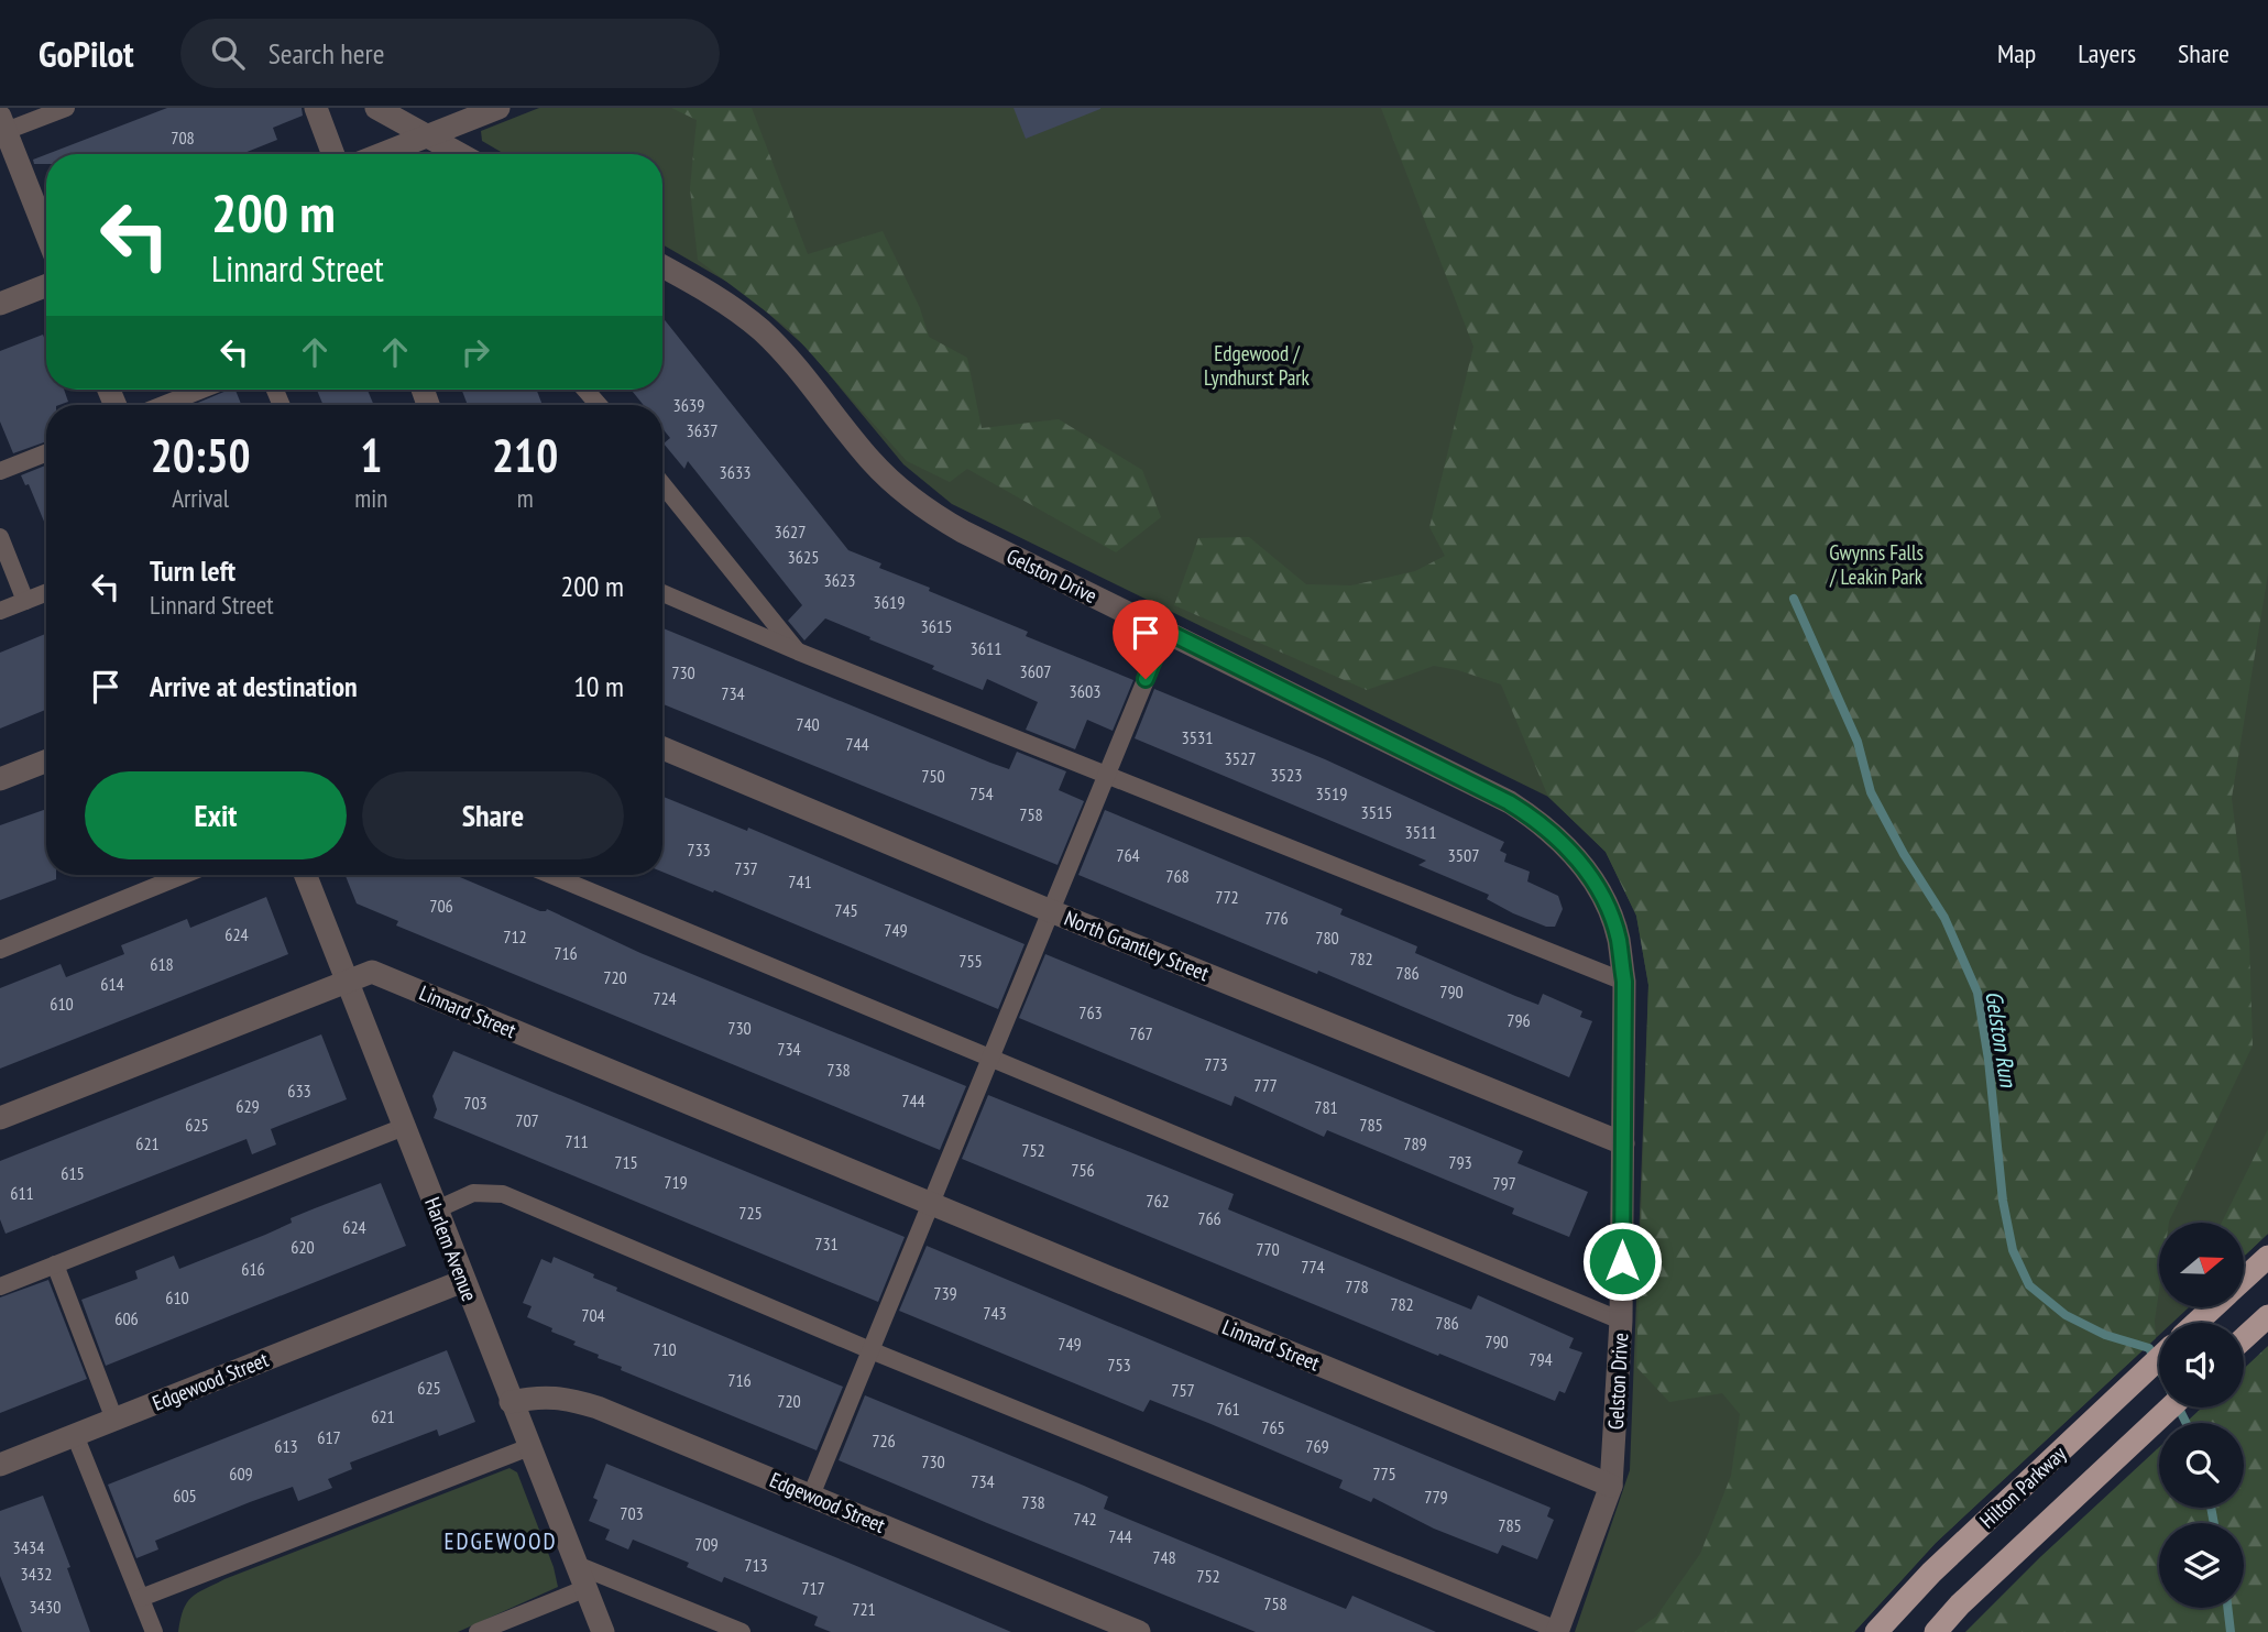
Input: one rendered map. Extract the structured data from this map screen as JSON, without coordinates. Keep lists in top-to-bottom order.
{
  "streets": {
    "main road": ["Hilton Parkway"],
    "street": [
      "Gelston Drive",
      "North Grantley Street",
      "Linnard Street",
      "Harlem Avenue",
      "Edgewood Street"
    ]
  },
  "crossings": [
    ["Gelston Drive", "North Grantley Street"],
    ["Gelston Drive", "Linnard Street"],
    ["Linnard Street", "Harlem Avenue"],
    ["Harlem Avenue", "Edgewood Street"]
  ],
  "districts": ["EDGEWOOD"],
  "water": ["Gelston Run"],
  "parks": ["Edgewood / Lyndhurst Park", "Gwynns Falls / Leakin Park"],
  "house_numbers": [
    "708",
    "3639",
    "3637",
    "3633",
    "3627",
    "3625",
    "3623",
    "3619",
    "3615",
    "3611",
    "3607",
    "730",
    "3603",
    "734",
    "740",
    "3531",
    "744",
    "3527",
    "3523",
    "750",
    "754",
    "3519",
    "3515",
    "758",
    "3511",
    "733",
    "764",
    "3507",
    "737",
    "768",
    "741",
    "772",
    "706",
    "745",
    "776",
    "749",
    "624",
    "712",
    "780",
    "716",
    "782",
    "755",
    "618",
    "786",
    "720",
    "614",
    "790",
    "724",
    "610",
    "763",
    "796",
    "730",
    "767",
    "734",
    "773",
    "738",
    "777",
    "633",
    "744",
    "703",
    "629",
    "781",
    "707",
    "625",
    "785",
    "711",
    "621",
    "789",
    "752",
    "715",
    "793",
    "756",
    "615",
    "719",
    "797",
    "611",
    "762",
    "725",
    "766",
    "624",
    "731",
    "620",
    "770",
    "774",
    "616",
    "778",
    "739",
    "610",
    "782",
    "743",
    "704",
    "606",
    "786",
    "790",
    "749",
    "710",
    "794",
    "753",
    "716",
    "625",
    "757",
    "720",
    "761",
    "621",
    "765",
    "617",
    "726",
    "613",
    "769",
    "730",
    "609",
    "775",
    "734",
    "605",
    "779",
    "738",
    "703",
    "742",
    "785",
    "744",
    "709",
    "3434",
    "748",
    "713",
    "3432",
    "752",
    "717",
    "758",
    "3430",
    "721"
  ],
  "north": "right",
  "page": {
    "header": "GoPilot",
    "search": "Search here",
    "nav": ["Map", "Layers", "Share"],
    "turn": ["200 m", "Linnard Street"],
    "eta": [
      "20:50",
      "Arrival",
      "1",
      "min",
      "210",
      "m"
    ],
    "list": [
      {
        "name": "Turn left",
        "note": "Linnard Street",
        "value": "200 m"
      },
      {
        "name": "Arrive at destination",
        "value": "10 m"
      }
    ],
    "buttons": ["Exit", "Share"]
  }
}
